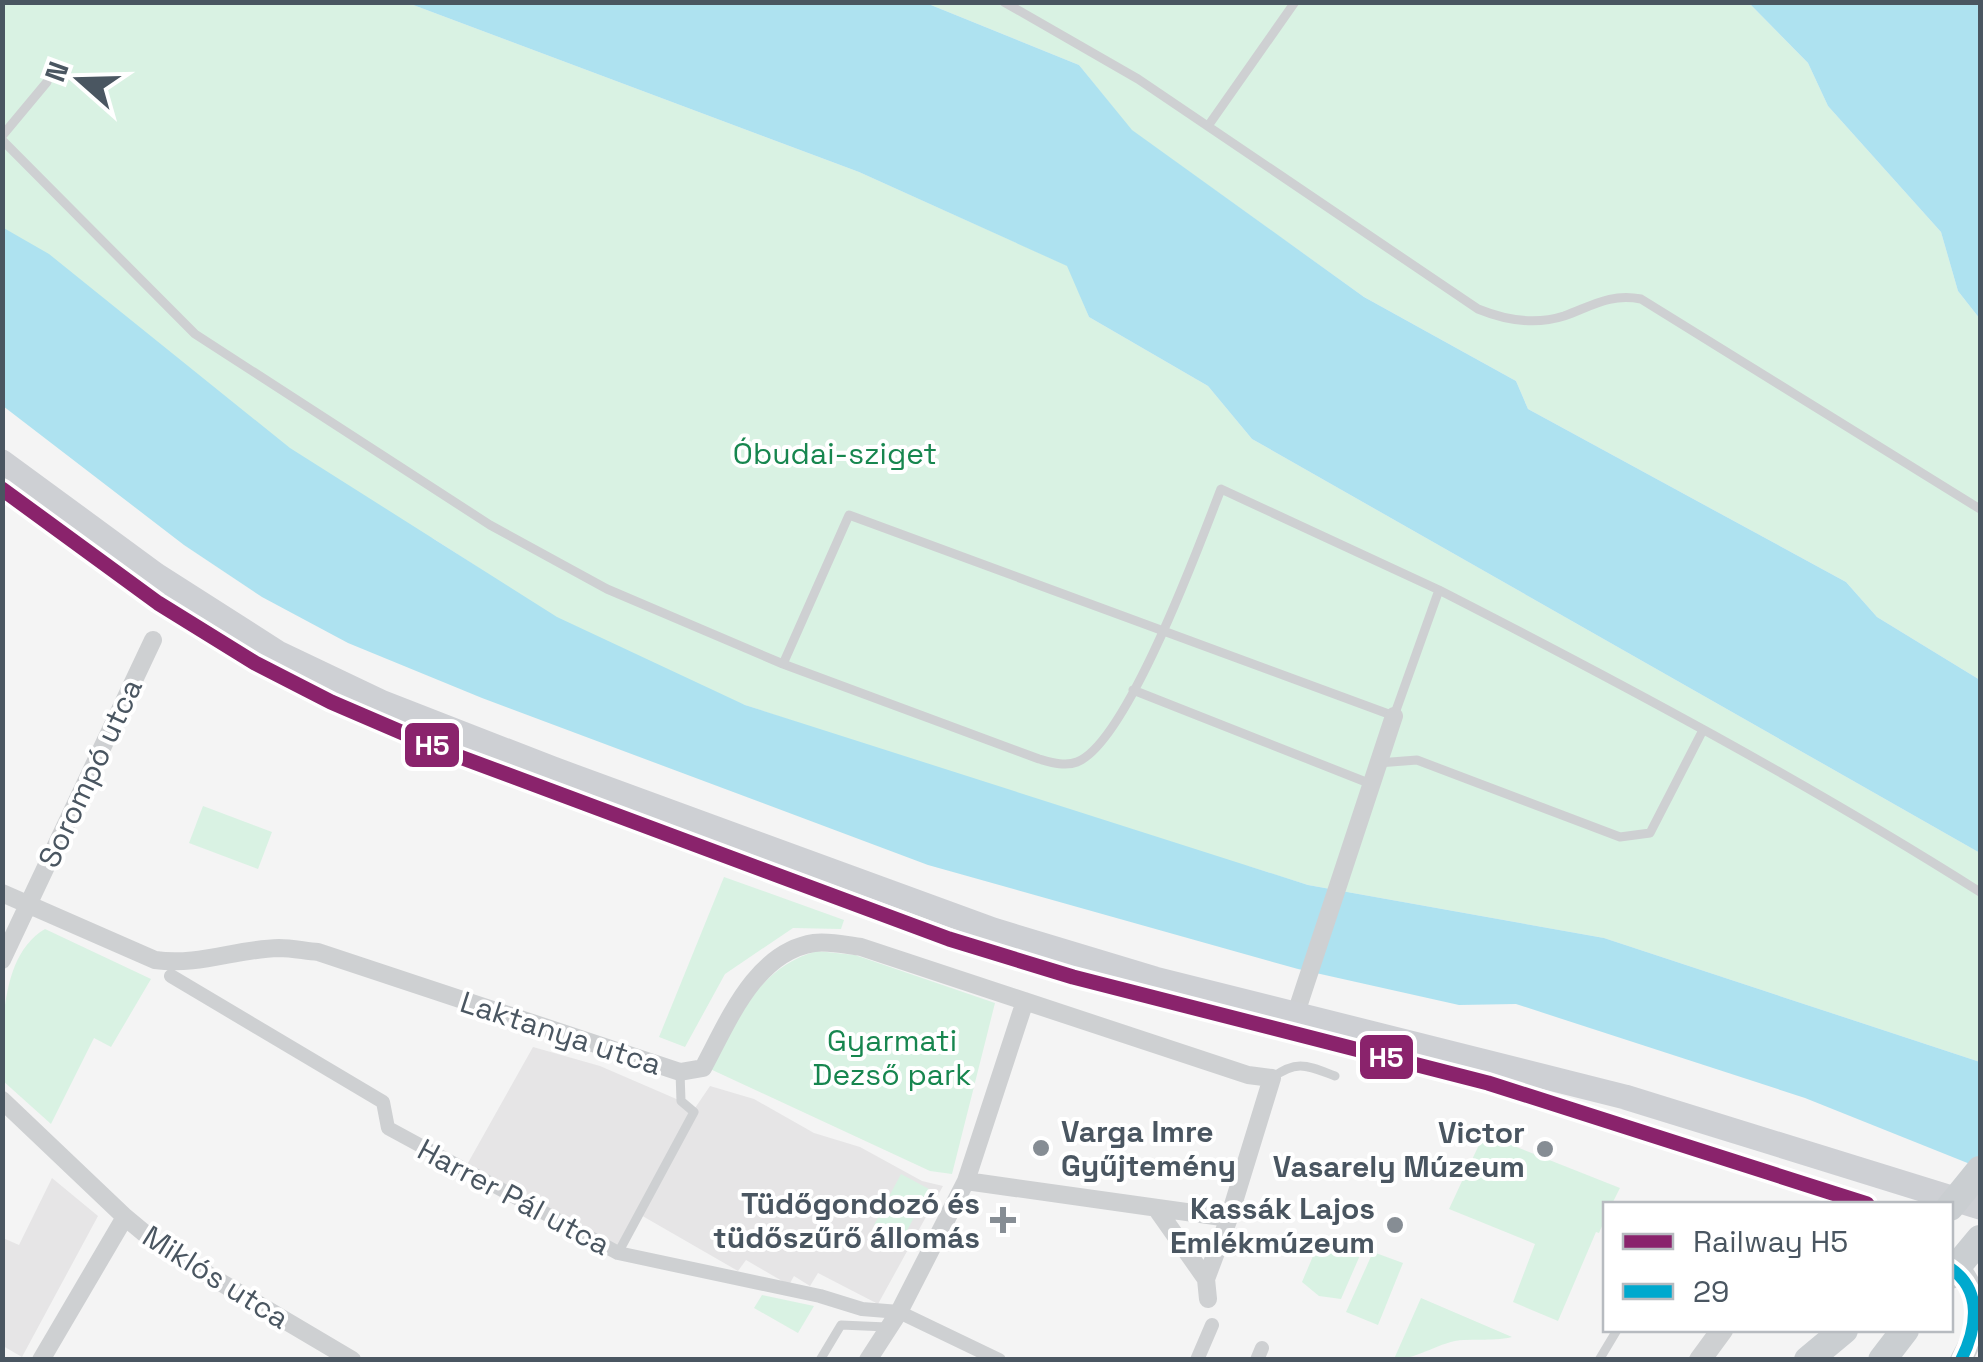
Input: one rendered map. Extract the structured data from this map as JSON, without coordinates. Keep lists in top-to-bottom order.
{
  "streets": {
    "street": [
      "Sorompó utca",
      "Laktanya utca",
      "Harrer Pál utca",
      "Miklós utca"
    ]
  },
  "crossings": [
    ["Sorompó utca", "Laktanya utca"]
  ],
  "parks": ["Óbudai-sziget", "Gyarmati Dezső park"],
  "places": {
    "other": ["Varga Imre Gyűjtemény", "Victor Vasarely Múzeum", "Kassák Lajos Emlékmúzeum"],
    "health": ["Tüdőgondozó és tüdőszűrő állomás"]
  },
  "lines": ["rail line H5", "transit line 29"],
  "legend": ["Railway H5", "29"],
  "north": "left"
}
